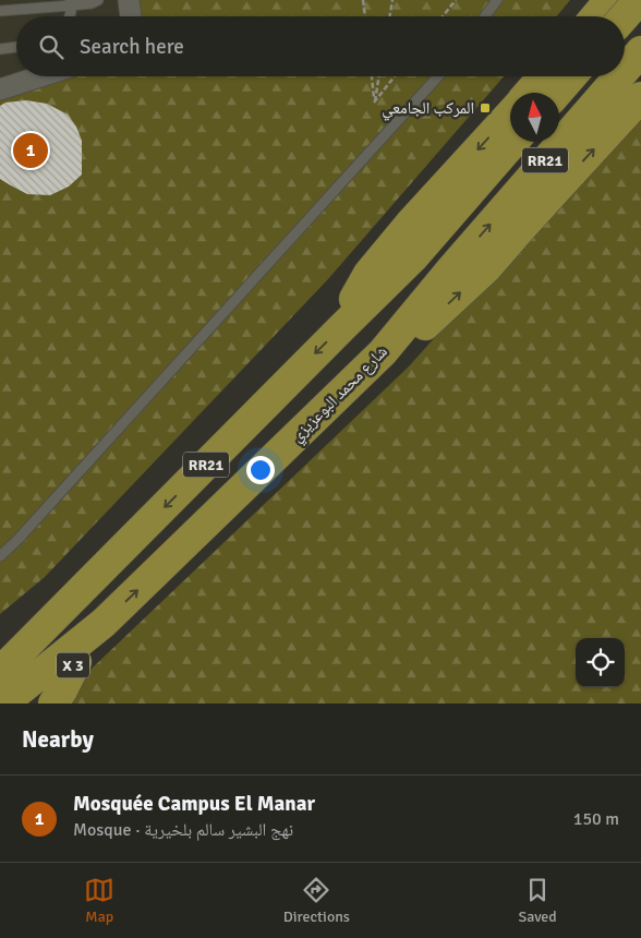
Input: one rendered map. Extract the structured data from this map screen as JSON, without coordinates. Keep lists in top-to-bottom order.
{
  "streets": {
    "highway": ["RR21", "شارع محمد البوعزيزي", "X 3"]
  },
  "crossings": [
    ["شارع محمد البوعزيزي", "X 3"]
  ],
  "places": {
    "transit": ["المركب الجامعي"]
  },
  "north": "top",
  "page": {
    "search": "Search here",
    "pins": "1",
    "heading": "Nearby",
    "list": [
      {
        "mark": "1",
        "name": "Mosquée Campus El Manar",
        "note": "Mosque · نهج البشير سالم بلخيرية",
        "value": "150 m"
      }
    ],
    "nav": ["Map", "Directions", "Saved"]
  }
}
